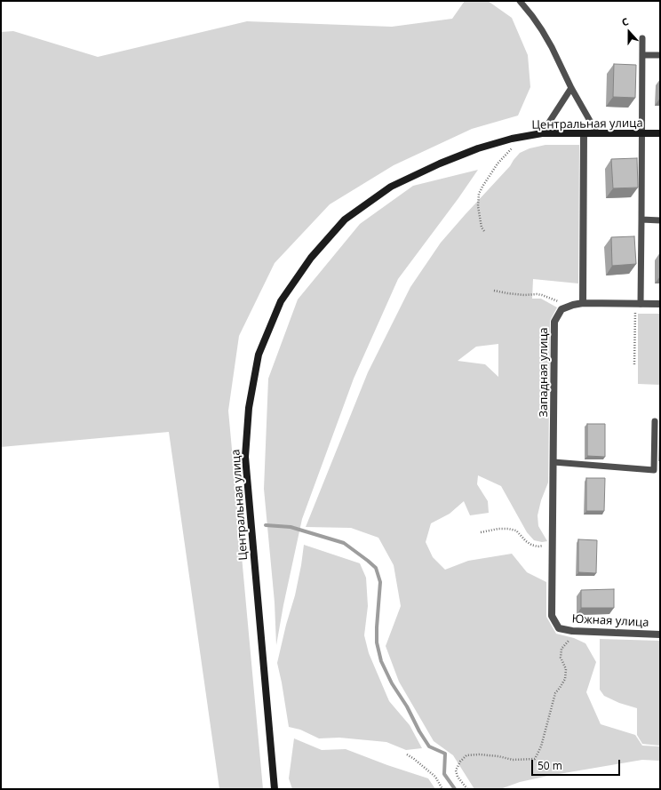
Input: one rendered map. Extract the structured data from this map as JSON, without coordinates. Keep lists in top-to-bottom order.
{
  "streets": {
    "main road": ["Центральная улица"],
    "street": ["Западная улица", "Южная улица"]
  },
  "crossings": [
    ["Западная улица", "Южная улица"]
  ],
  "scale_bar": "50 m",
  "north": "top"
}
